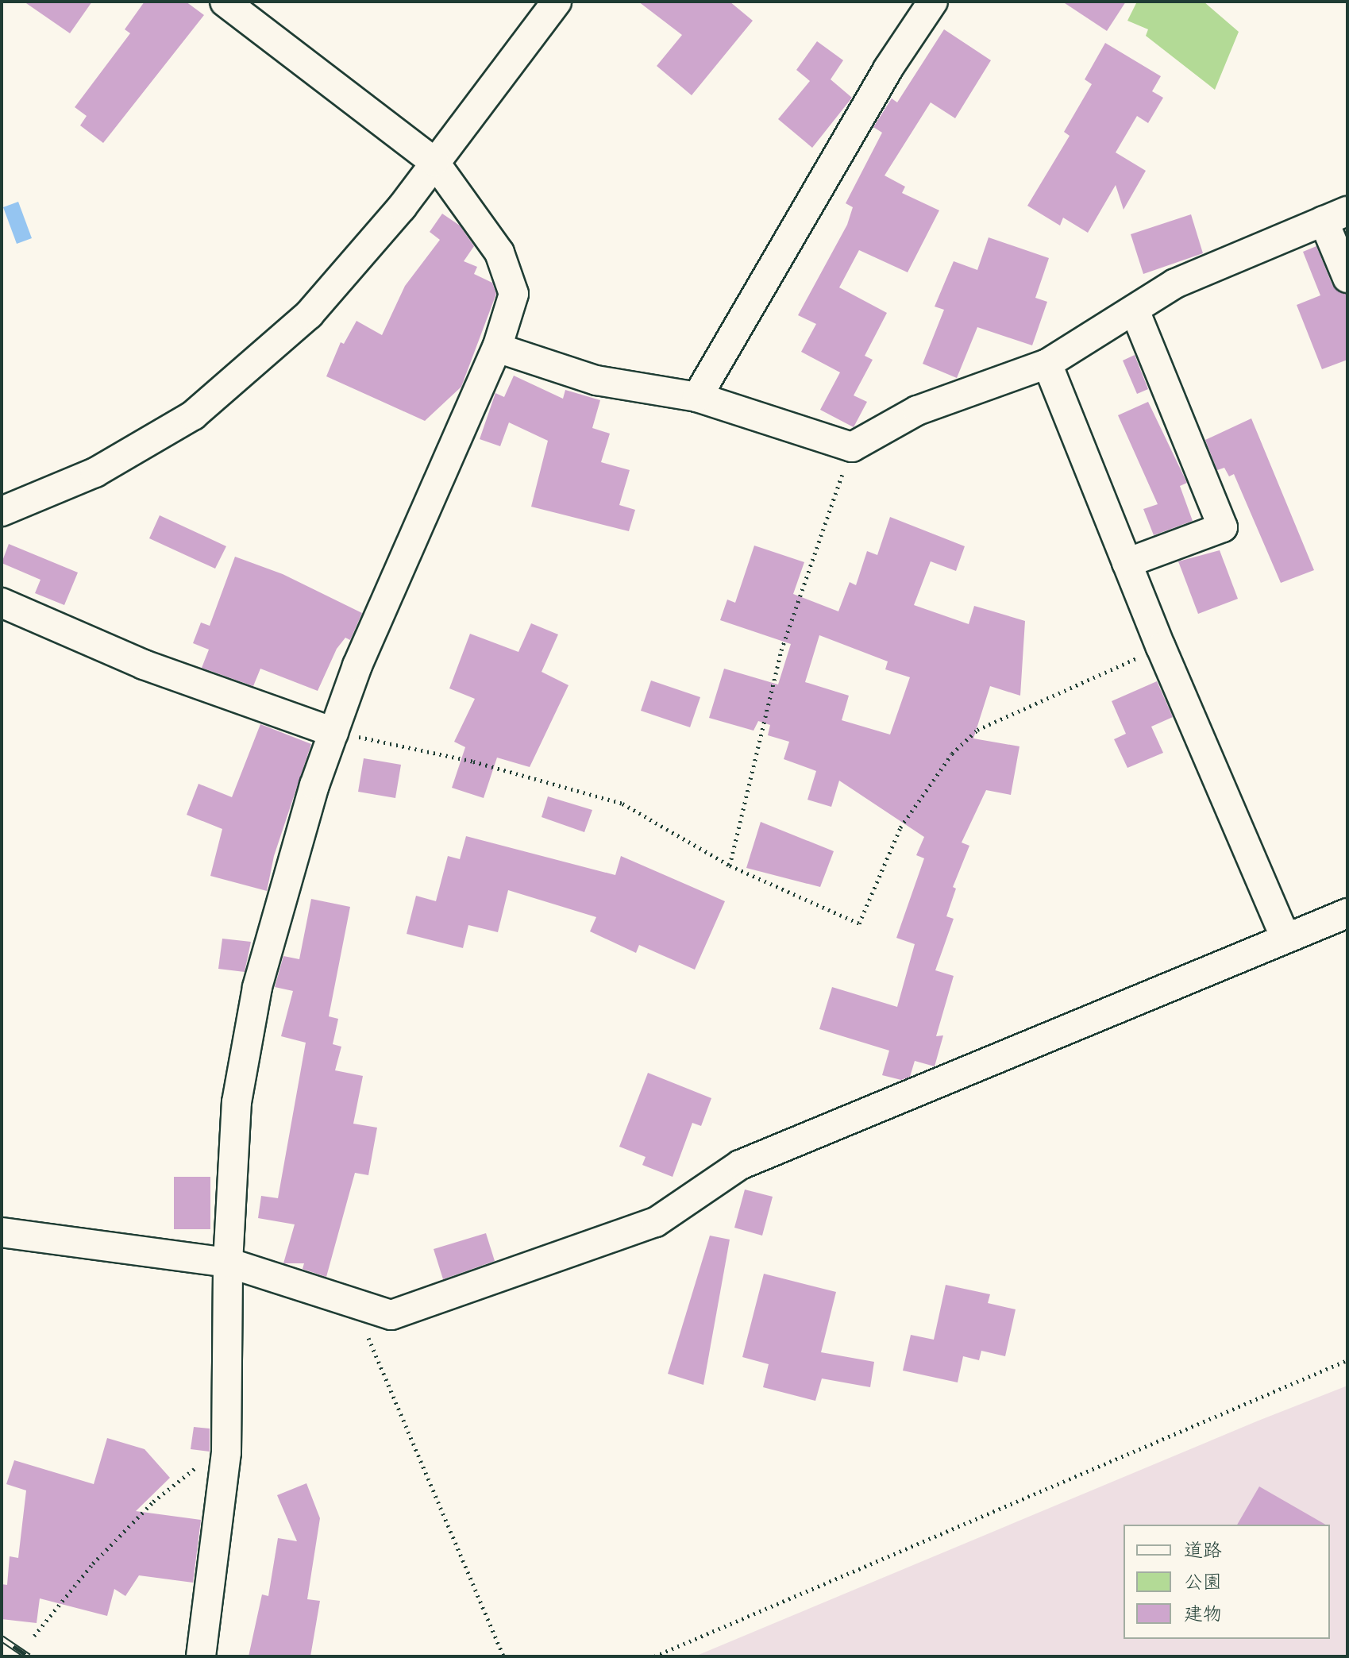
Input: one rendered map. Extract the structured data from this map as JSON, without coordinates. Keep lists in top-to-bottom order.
{
  "legend": ["道路", "公園", "建物"]
}
